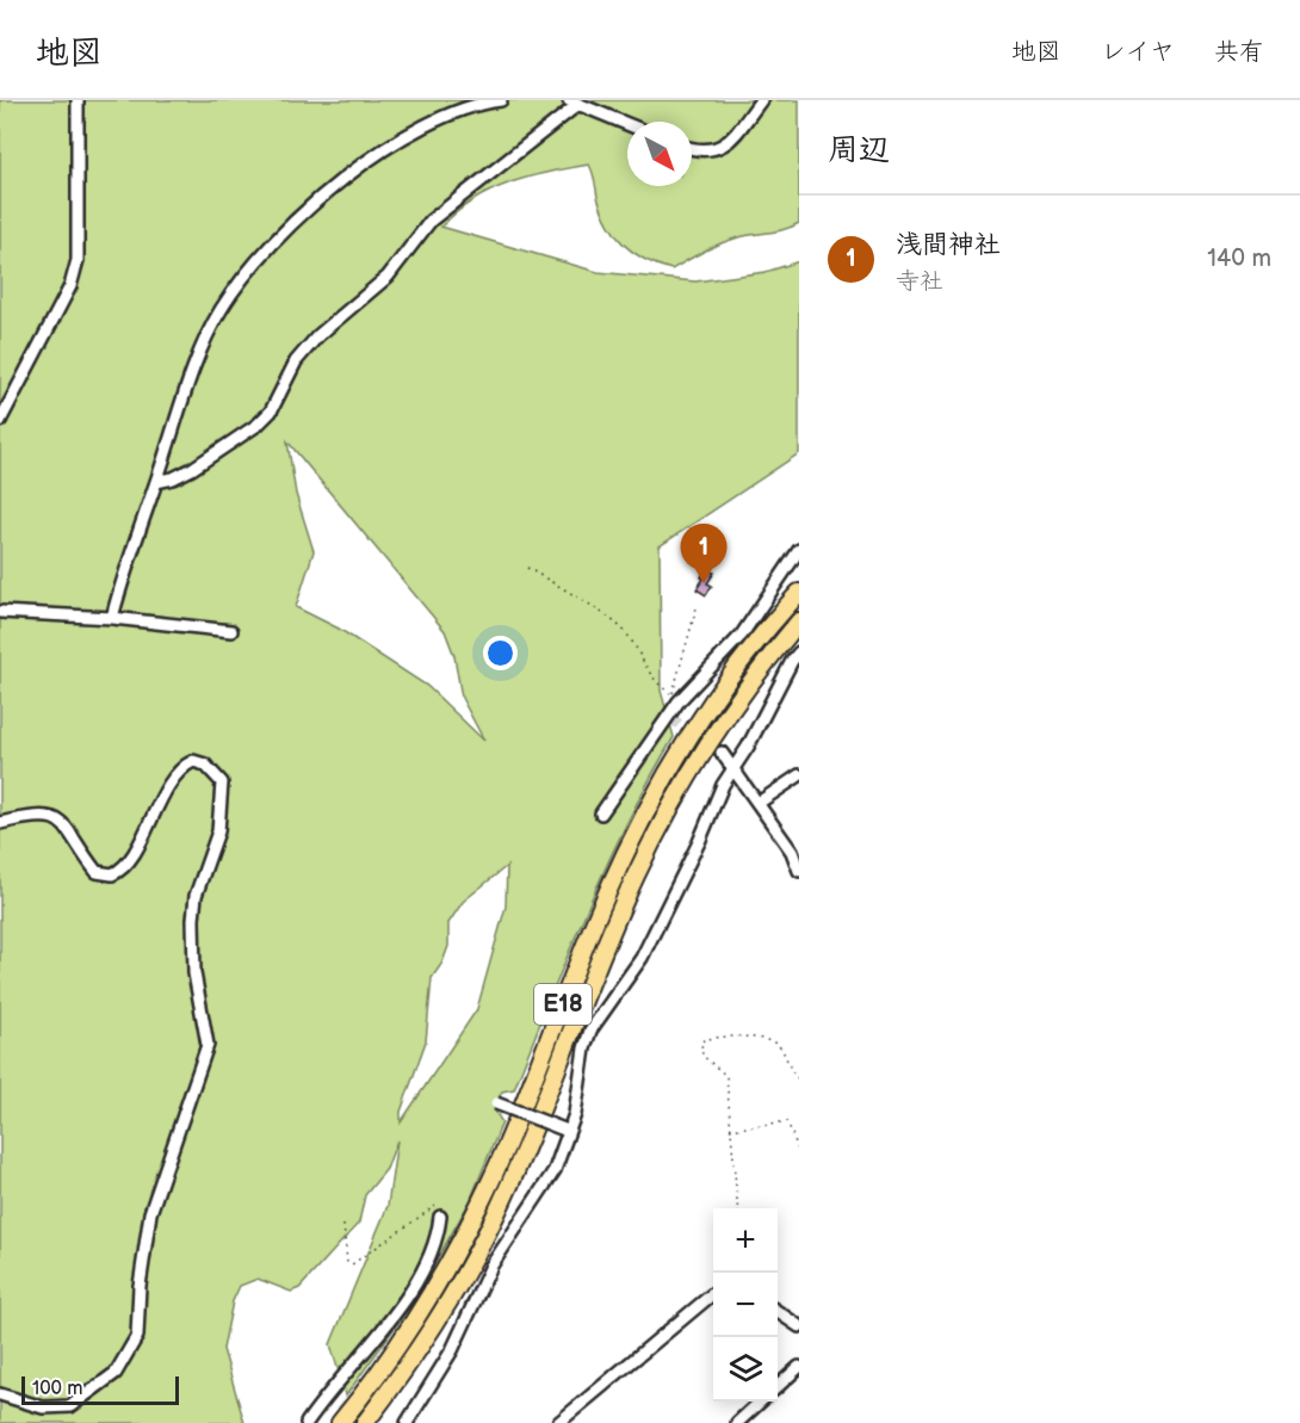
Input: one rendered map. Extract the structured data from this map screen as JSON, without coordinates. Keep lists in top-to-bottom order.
{
  "streets": {
    "highway": ["E18"]
  },
  "scale_bar": "100 m",
  "north": "bottom right",
  "page": {
    "header": "地図",
    "nav": ["地図", "レイヤ", "共有"],
    "heading": "周辺",
    "list": [
      {
        "mark": "1",
        "name": "浅間神社",
        "note": "寺社",
        "value": "140 m"
      }
    ],
    "pins": "1",
    "map_buttons": ["+", "−"],
    "scale": "100 m"
  }
}
